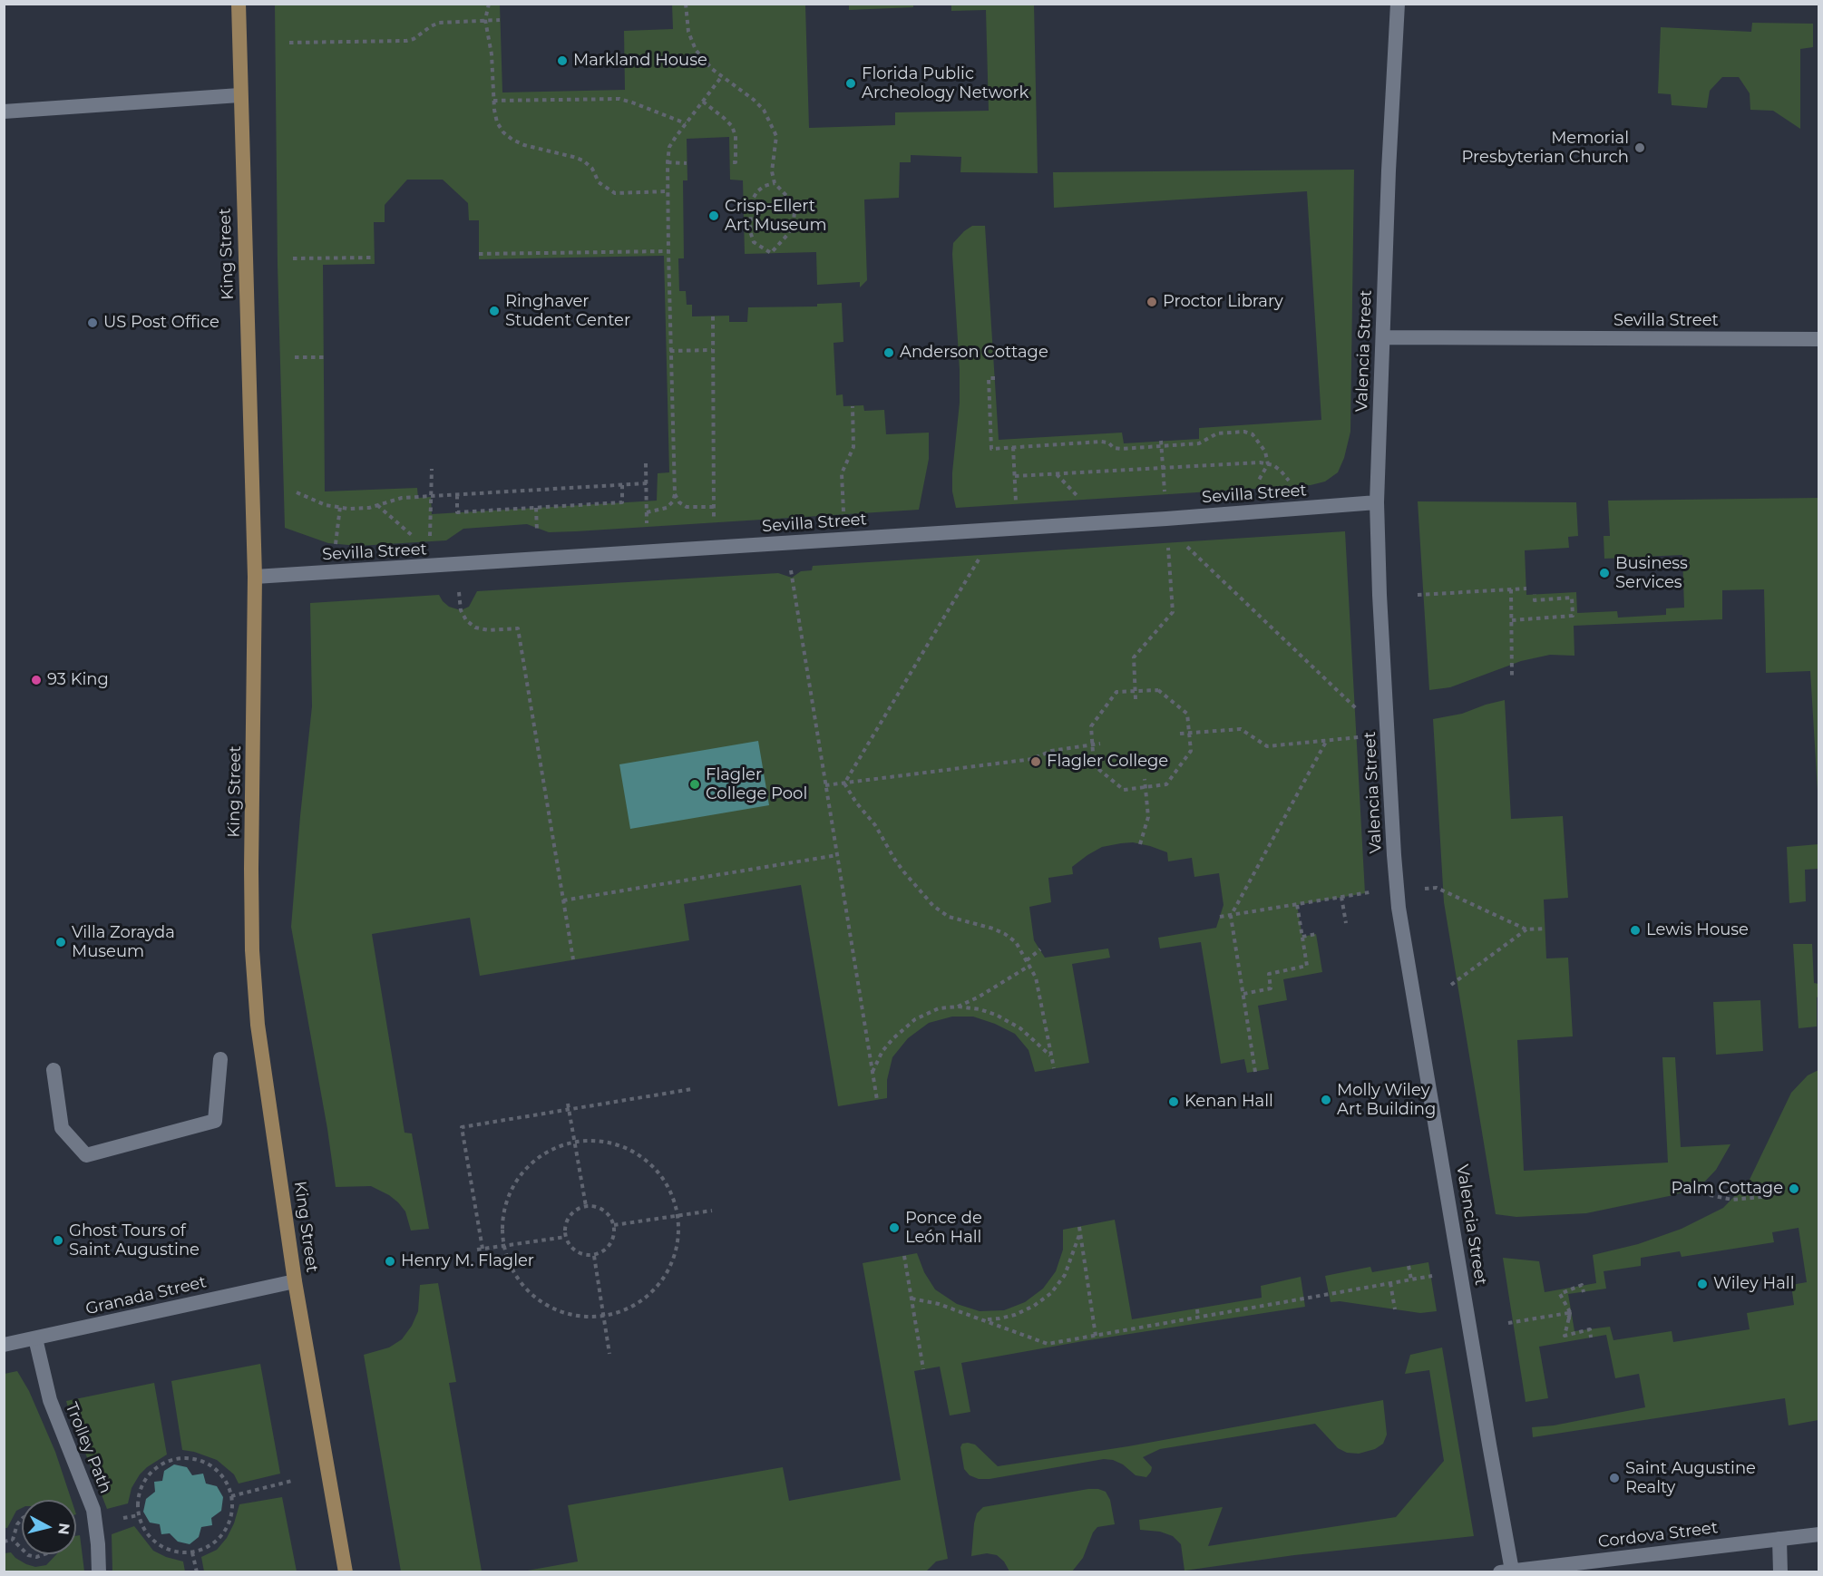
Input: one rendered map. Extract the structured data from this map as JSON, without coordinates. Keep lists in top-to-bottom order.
{
  "streets": {
    "main road": ["King Street"],
    "street": [
      "Sevilla Street",
      "Valencia Street",
      "Granada Street",
      "Trolley Path",
      "Cordova Street"
    ]
  },
  "crossings": [
    ["King Street", "Sevilla Street"],
    ["King Street", "Granada Street"],
    ["Sevilla Street", "Valencia Street"],
    ["Valencia Street", "Cordova Street"],
    ["Granada Street", "Trolley Path"]
  ],
  "places": [
    "Markland House",
    "Florida Public Archeology Network",
    "Memorial Presbyterian Church",
    "Crisp-Ellert Art Museum",
    "Proctor Library",
    "Ringhaver Student Center",
    "US Post Office",
    "Anderson Cottage",
    "Business Services",
    "93 King",
    "Flagler College",
    "Flagler College Pool",
    "Lewis House",
    "Villa Zorayda Museum",
    "Molly Wiley Art Building",
    "Kenan Hall",
    "Palm Cottage",
    "Ponce de León Hall",
    "Ghost Tours of Saint Augustine",
    "Henry M. Flagler",
    "Wiley Hall",
    "Saint Augustine Realty"
  ],
  "north": "right"
}
